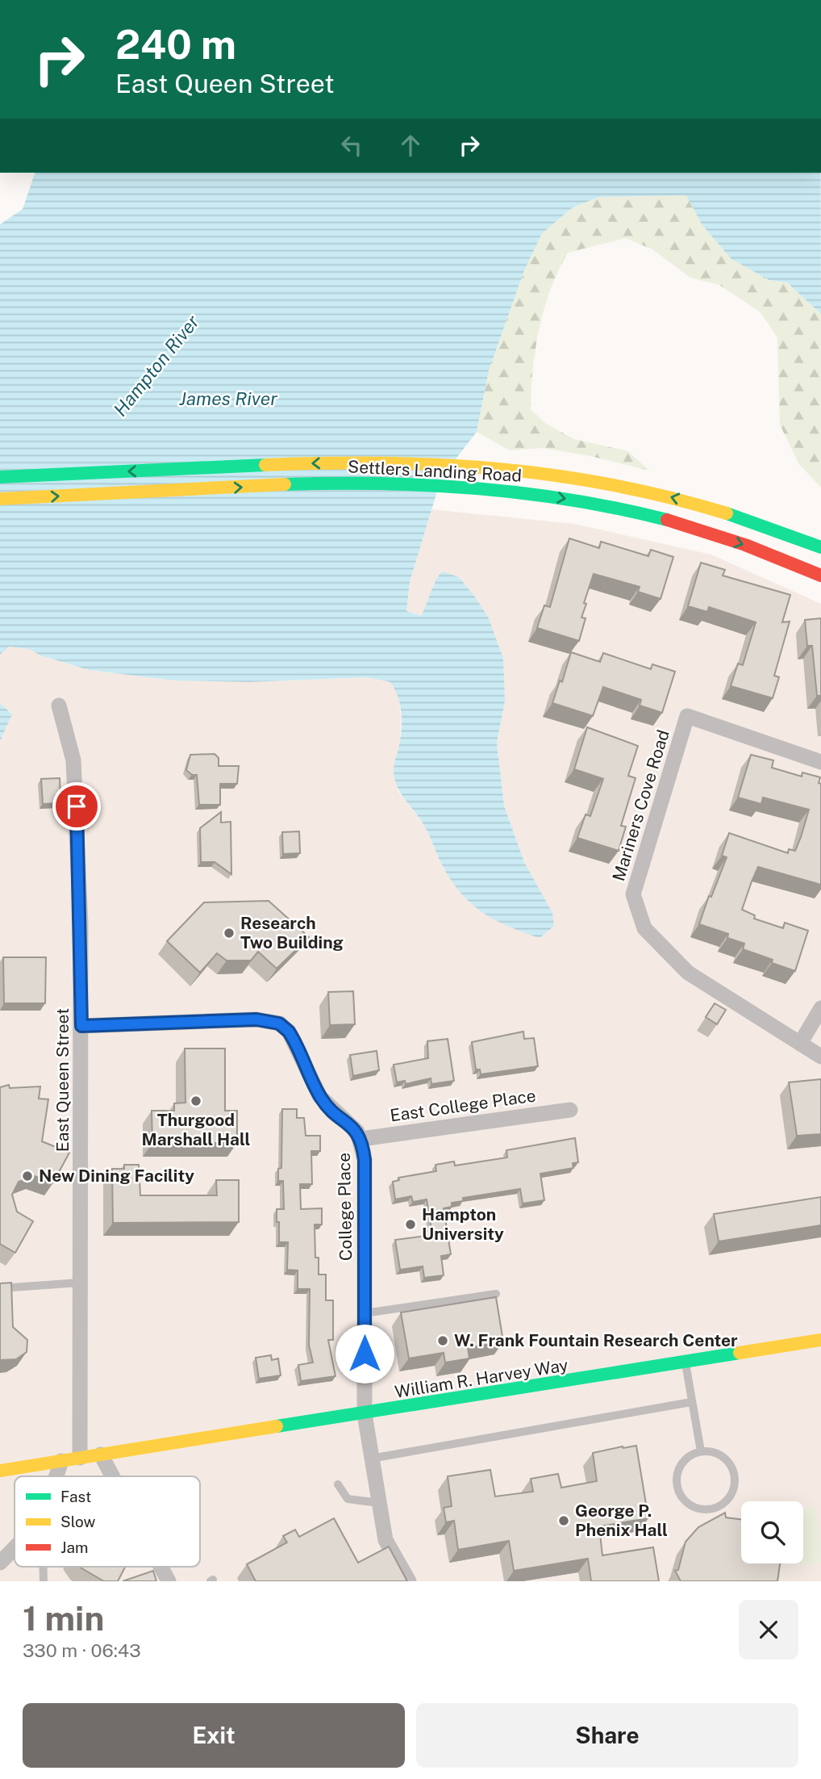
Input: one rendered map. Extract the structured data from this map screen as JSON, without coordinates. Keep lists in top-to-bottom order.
{
  "streets": {
    "main road": ["Settlers Landing Road", "William R. Harvey Way"],
    "street": [
      "Mariners Cove Road",
      "East Queen Street",
      "East College Place",
      "College Place"
    ]
  },
  "crossings": [
    ["East Queen Street", "College Place"],
    ["East Queen Street", "William R. Harvey Way"],
    ["East College Place", "College Place"],
    ["College Place", "William R. Harvey Way"]
  ],
  "water": ["Hampton River", "James River"],
  "places": [
    "Research Two Building",
    "Thurgood Marshall Hall",
    "New Dining Facility",
    "Hampton University",
    "W. Frank Fountain Research Center",
    "George P. Phenix Hall"
  ],
  "legend": ["Fast", "Slow", "Jam"],
  "page": {
    "turn": ["240 m", "East Queen Street"],
    "heading": ["1 min", "330 m · 06:43"],
    "buttons": ["Exit", "Share"]
  }
}
